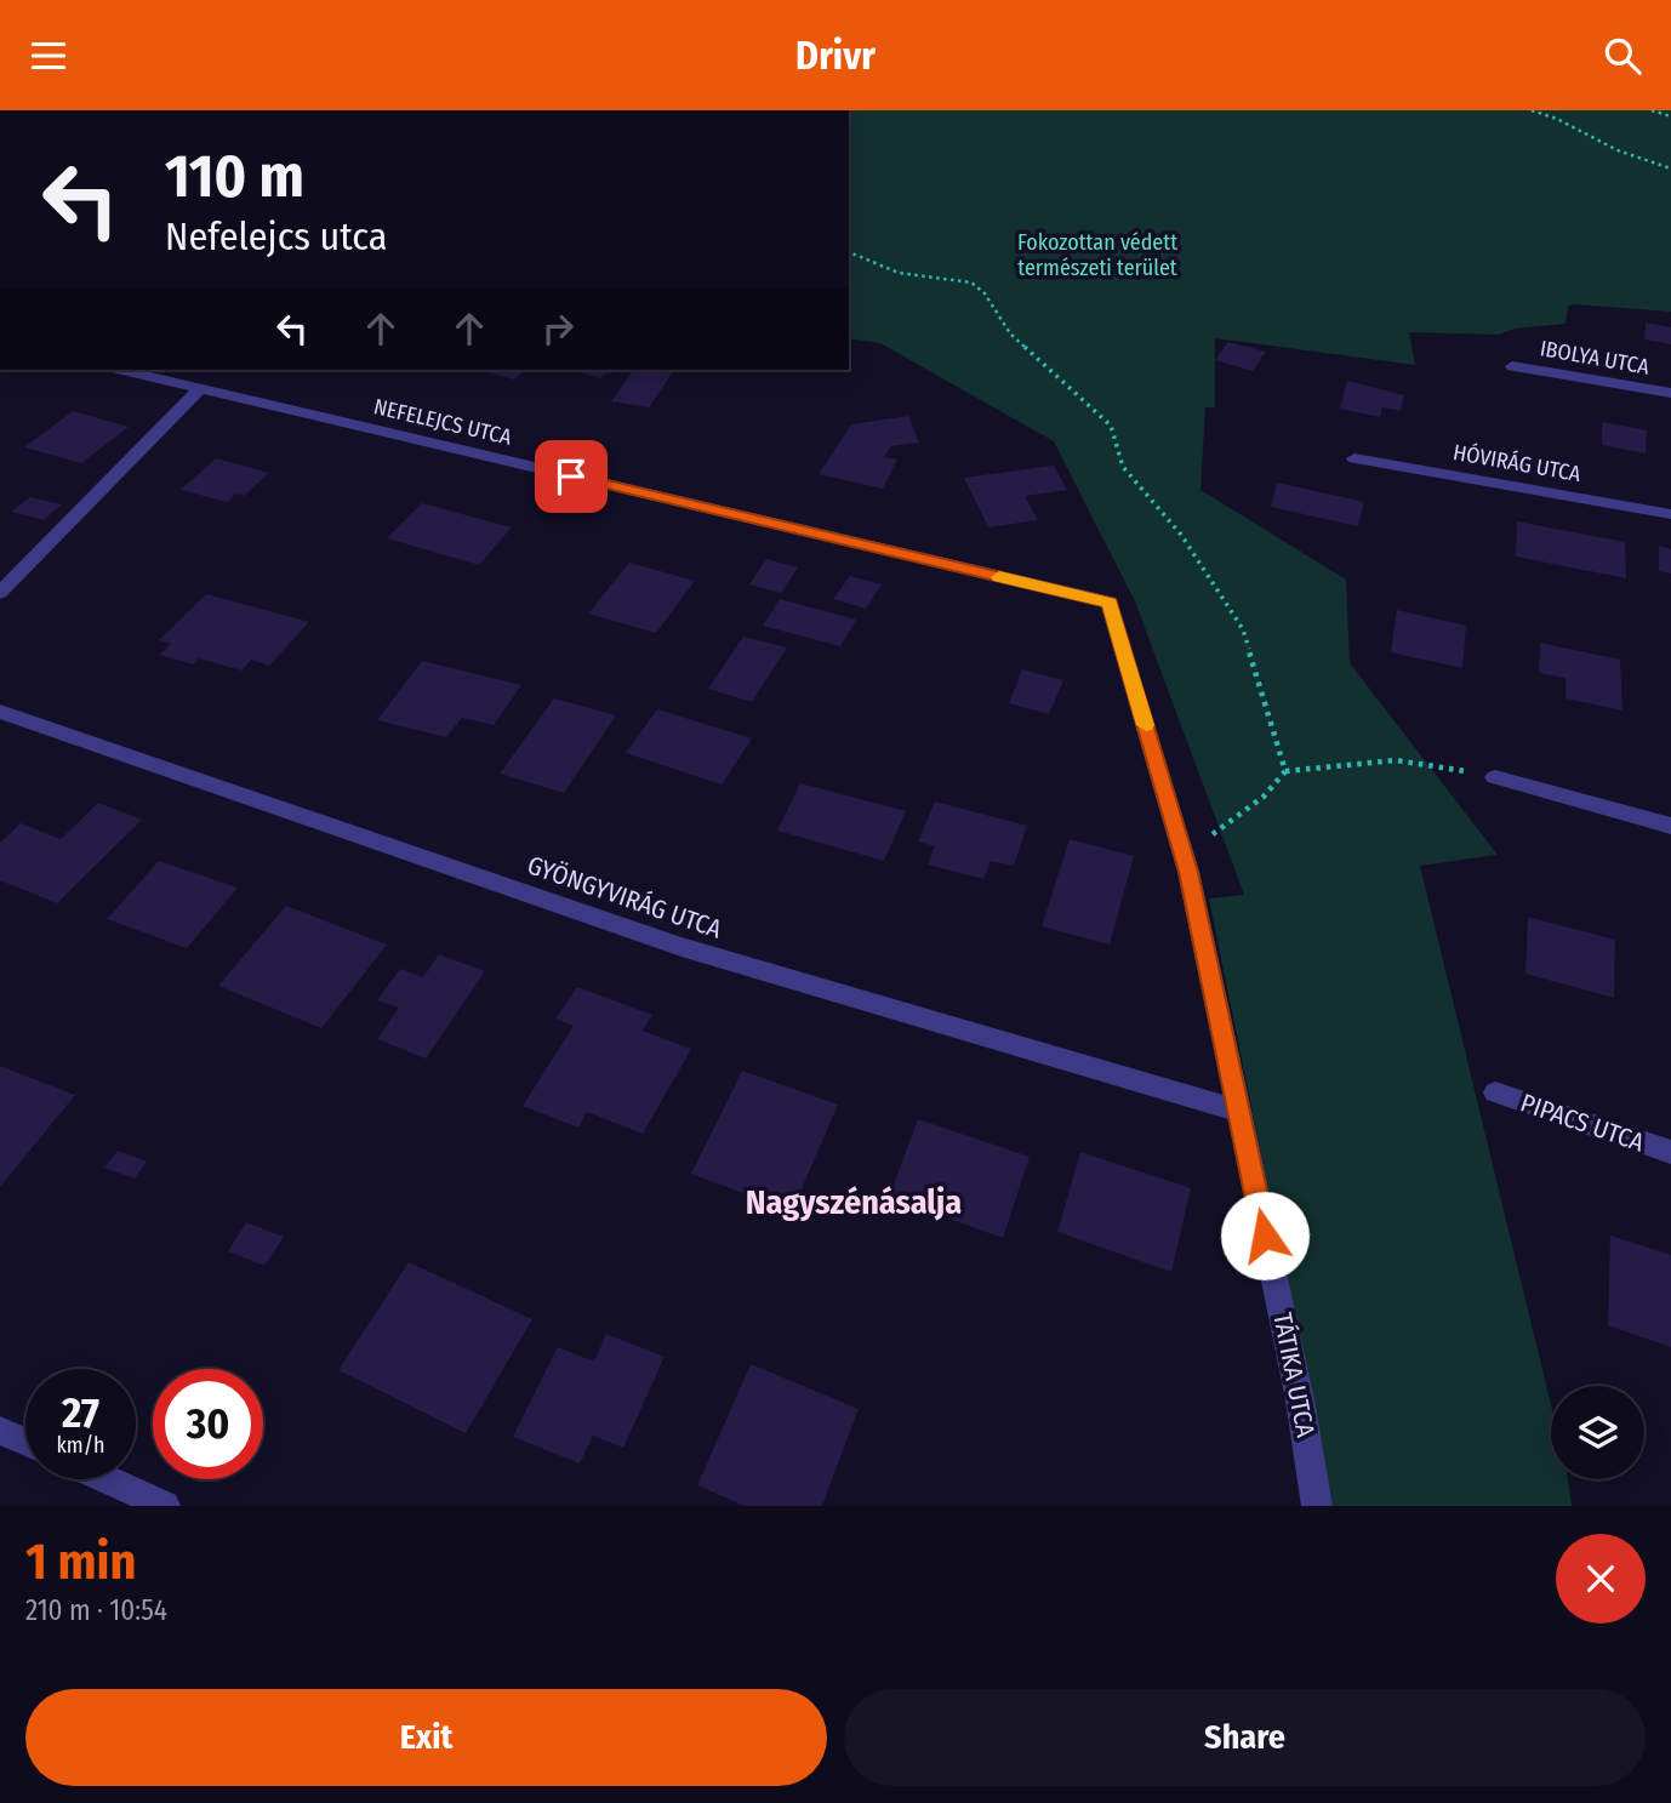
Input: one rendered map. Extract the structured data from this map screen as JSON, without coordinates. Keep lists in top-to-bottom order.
{
  "streets": {
    "street": [
      "IBOLYA UTCA",
      "NEFELEJCS UTCA",
      "HÓVIRÁG UTCA",
      "GYÖNGYVIRÁG UTCA",
      "PIPACS UTCA",
      "TÁTIKA UTCA"
    ]
  },
  "crossings": [
    ["NEFELEJCS UTCA", "TÁTIKA UTCA"],
    ["GYÖNGYVIRÁG UTCA", "TÁTIKA UTCA"]
  ],
  "districts": ["Nagyszénásalja"],
  "parks": ["Fokozottan védett természeti terület"],
  "page": {
    "header": "Drivr",
    "turn": ["110 m", "Nefelejcs utca"],
    "speed": "27 km/h",
    "limit": "30",
    "heading": ["1 min", "210 m · 10:54"],
    "buttons": ["Exit", "Share"]
  }
}
